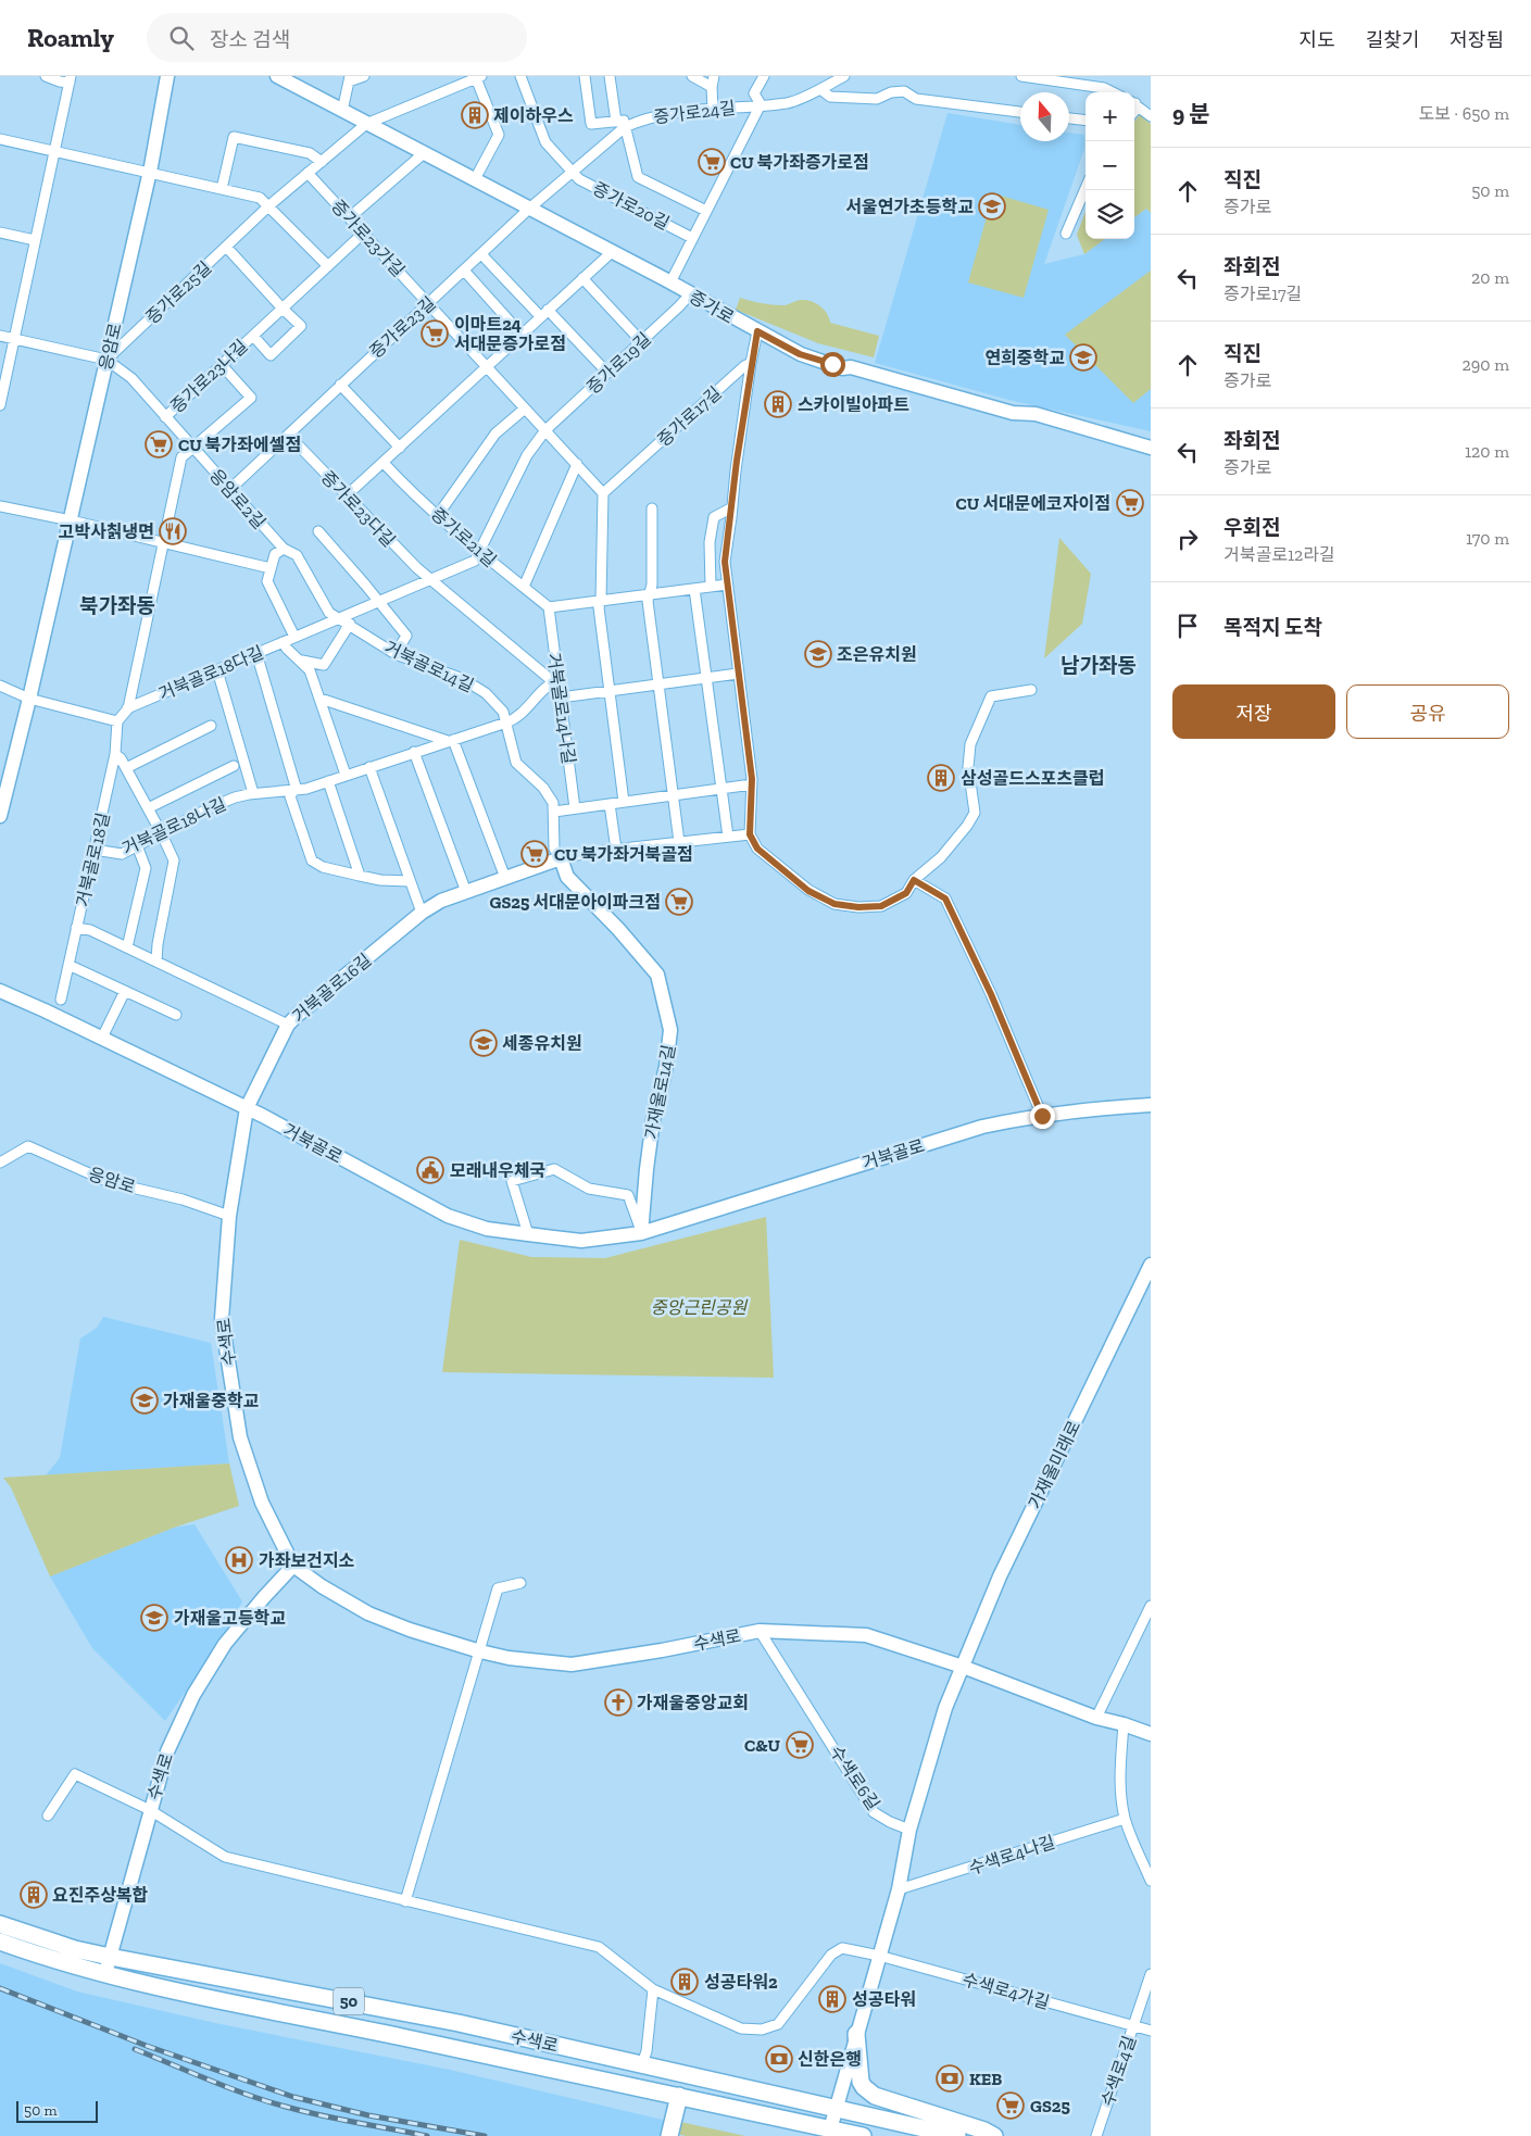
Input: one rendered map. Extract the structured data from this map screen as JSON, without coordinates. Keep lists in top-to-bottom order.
{
  "streets": {
    "main road": [
      "증가로",
      "응암로",
      "거북골로16길",
      "가재울로14길",
      "거북골로",
      "수색로",
      "가재울미래로",
      "50"
    ],
    "street": [
      "증가로24길",
      "증가로20길",
      "증가로23가길",
      "증가로25길",
      "증가로23길",
      "증가로19길",
      "증가로23나길",
      "증가로17길",
      "응암로2길",
      "증가로23다길",
      "증가로21길",
      "거북골로14길",
      "거북골로18다길",
      "거북골로14나길",
      "거북골로18나길",
      "거북골로18길",
      "수색로6길",
      "수색로4나길",
      "수색로4가길",
      "수색로4길"
    ]
  },
  "crossings": [
    ["증가로24길", "증가로20길"],
    ["증가로24길", "증가로"],
    ["증가로24길", "증가로23길"],
    ["증가로23가길", "증가로25길"],
    ["증가로23가길", "증가로23길"],
    ["증가로23가길", "증가로23나길"],
    ["증가로25길", "증가로"],
    ["증가로25길", "응암로"],
    ["증가로25길", "증가로23나길"],
    ["증가로25길", "응암로2길"],
    ["증가로", "증가로23길"],
    ["증가로", "증가로19길"],
    ["증가로23길", "응암로2길"],
    ["증가로23길", "증가로23다길"],
    ["응암로", "응암로2길"],
    ["응암로", "수색로"],
    ["증가로23나길", "응암로2길"],
    ["응암로2길", "거북골로14길"],
    ["증가로23다길", "거북골로14나길"],
    ["증가로23다길", "거북골로18나길"],
    ["증가로21길", "거북골로14나길"],
    ["거북골로14길", "거북골로18다길"],
    ["거북골로14길", "거북골로18나길"],
    ["거북골로14길", "거북골로16길"],
    ["거북골로14길", "가재울로14길"],
    ["거북골로14나길", "거북골로18나길"],
    ["거북골로18나길", "거북골로18길"],
    ["거북골로16길", "가재울로14길"],
    ["거북골로16길", "거북골로"],
    ["거북골로16길", "수색로"],
    ["가재울로14길", "거북골로"],
    ["거북골로", "수색로"],
    ["수색로", "가재울미래로"],
    ["수색로", "수색로6길"],
    ["가재울미래로", "수색로6길"],
    ["수색로4가길", "수색로4길"]
  ],
  "districts": ["북가좌동", "남가좌동"],
  "parks": ["중앙근린공원"],
  "places": {
    "building": [
      "제이하우스",
      "스카이빌아파트",
      "삼성골드스포츠클럽",
      "요진주상복합",
      "성공타워2",
      "성공타워"
    ],
    "supermarket": [
      "CU 북가좌증가로점",
      "이마트24 서대문증가로점",
      "CU 북가좌에셀점",
      "CU 서대문에코자이점",
      "CU 북가좌거북골점",
      "GS25 서대문아이파크점",
      "C&U",
      "GS25"
    ],
    "school or university": [
      "서울연가초등학교",
      "연희중학교",
      "조은유치원",
      "세종유치원",
      "가재울중학교",
      "가재울고등학교"
    ],
    "restaurant": ["고박사칡냉면"],
    "public building": ["모래내우체국"],
    "hospital": ["가좌보건지소"],
    "church": ["가재울중앙교회"],
    "bank": ["신한은행", "KEB"]
  },
  "scale_bar": "50 m",
  "north": "top",
  "page": {
    "header": "Roamly",
    "search": "장소 검색",
    "nav": ["지도", "길찾기", "저장됨"],
    "heading": ["9 분", "도보 · 650 m"],
    "map_buttons": ["+", "−"],
    "list": [
      ["직진", "증가로", "50 m"],
      ["좌회전", "증가로17길", "20 m"],
      ["직진", "증가로", "290 m"],
      ["좌회전", "증가로", "120 m"],
      ["우회전", "거북골로12라길", "170 m"],
      "목적지 도착"
    ],
    "buttons": ["저장", "공유"],
    "scale": "50 m"
  }
}
